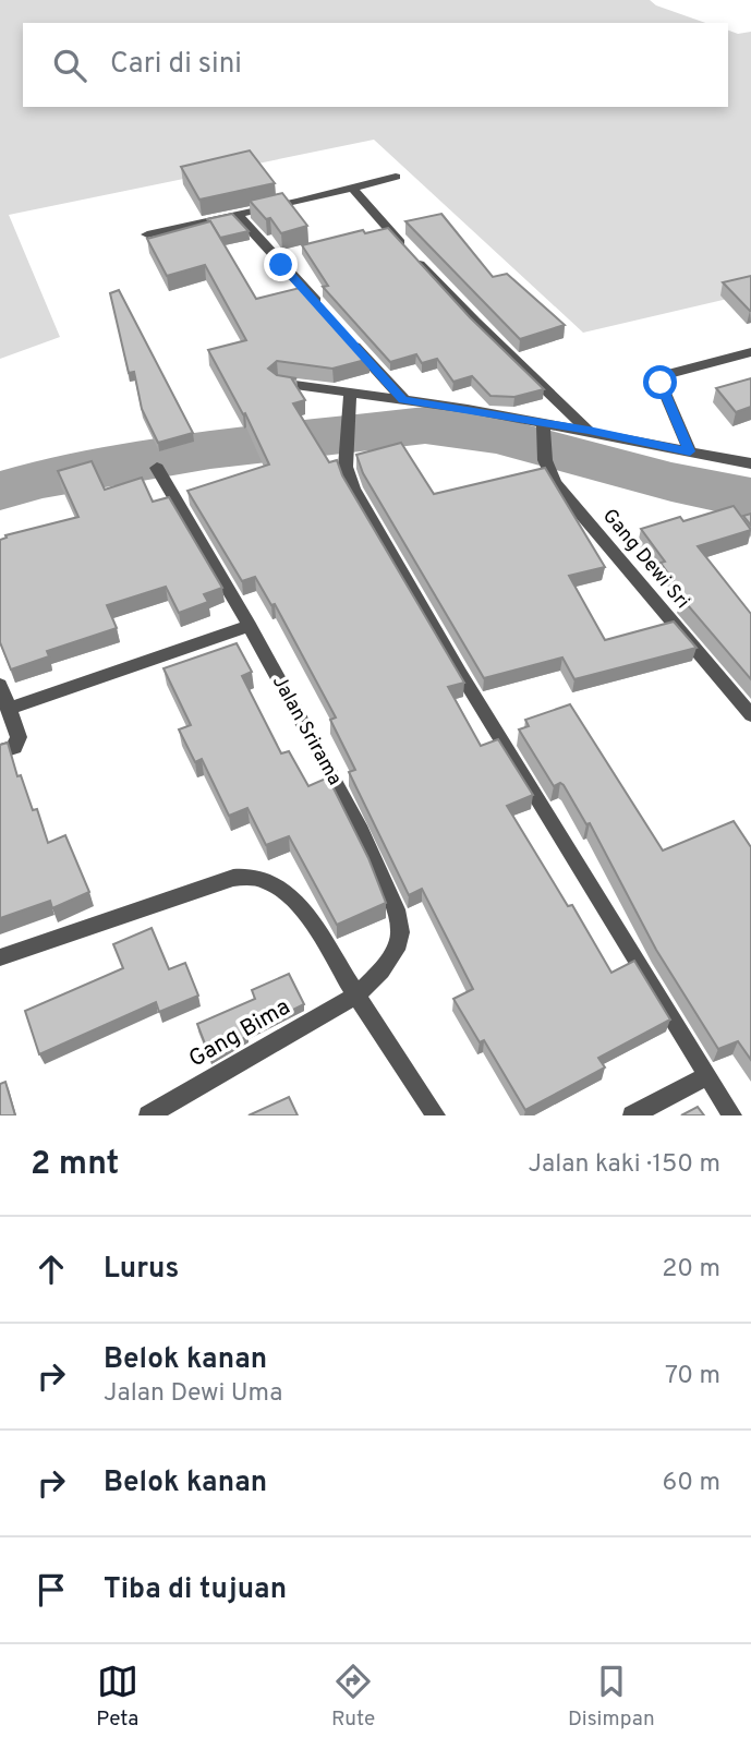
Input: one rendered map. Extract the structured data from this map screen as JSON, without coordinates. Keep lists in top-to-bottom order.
{
  "streets": {
    "street": ["Gang Dewi Sri", "Jalan Srirama", "Gang Bima"]
  },
  "crossings": [
    ["Jalan Srirama", "Gang Bima"]
  ],
  "page": {
    "search": "Cari di sini",
    "heading": ["2 mnt", "Jalan kaki · 150 m"],
    "list": [
      ["Lurus", "20 m"],
      ["Belok kanan", "Jalan Dewi Uma", "70 m"],
      ["Belok kanan", "60 m"],
      "Tiba di tujuan"
    ],
    "nav": ["Peta", "Rute", "Disimpan"]
  }
}
